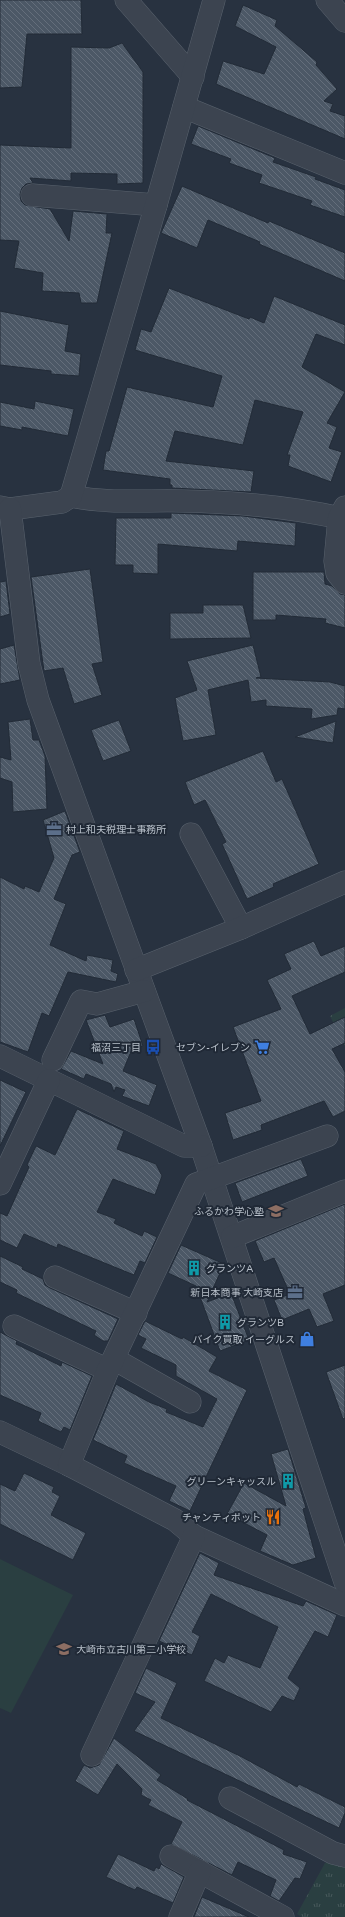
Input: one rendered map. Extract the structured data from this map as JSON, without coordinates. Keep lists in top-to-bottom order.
{
  "places": {
    "office": ["村上和夫税理士事務所", "新日本商事 大崎支店"],
    "bus stop": ["福沼三丁目"],
    "supermarket": ["セブン-イレブン"],
    "school or university": ["ふるかわ学心塾", "大崎市立古川第二小学校"],
    "building": ["グランツA", "グランツB", "グリーンキャッスル"],
    "shop": ["バイク買取 イーグルス"],
    "restaurant": ["チャンティポット"]
  }
}
